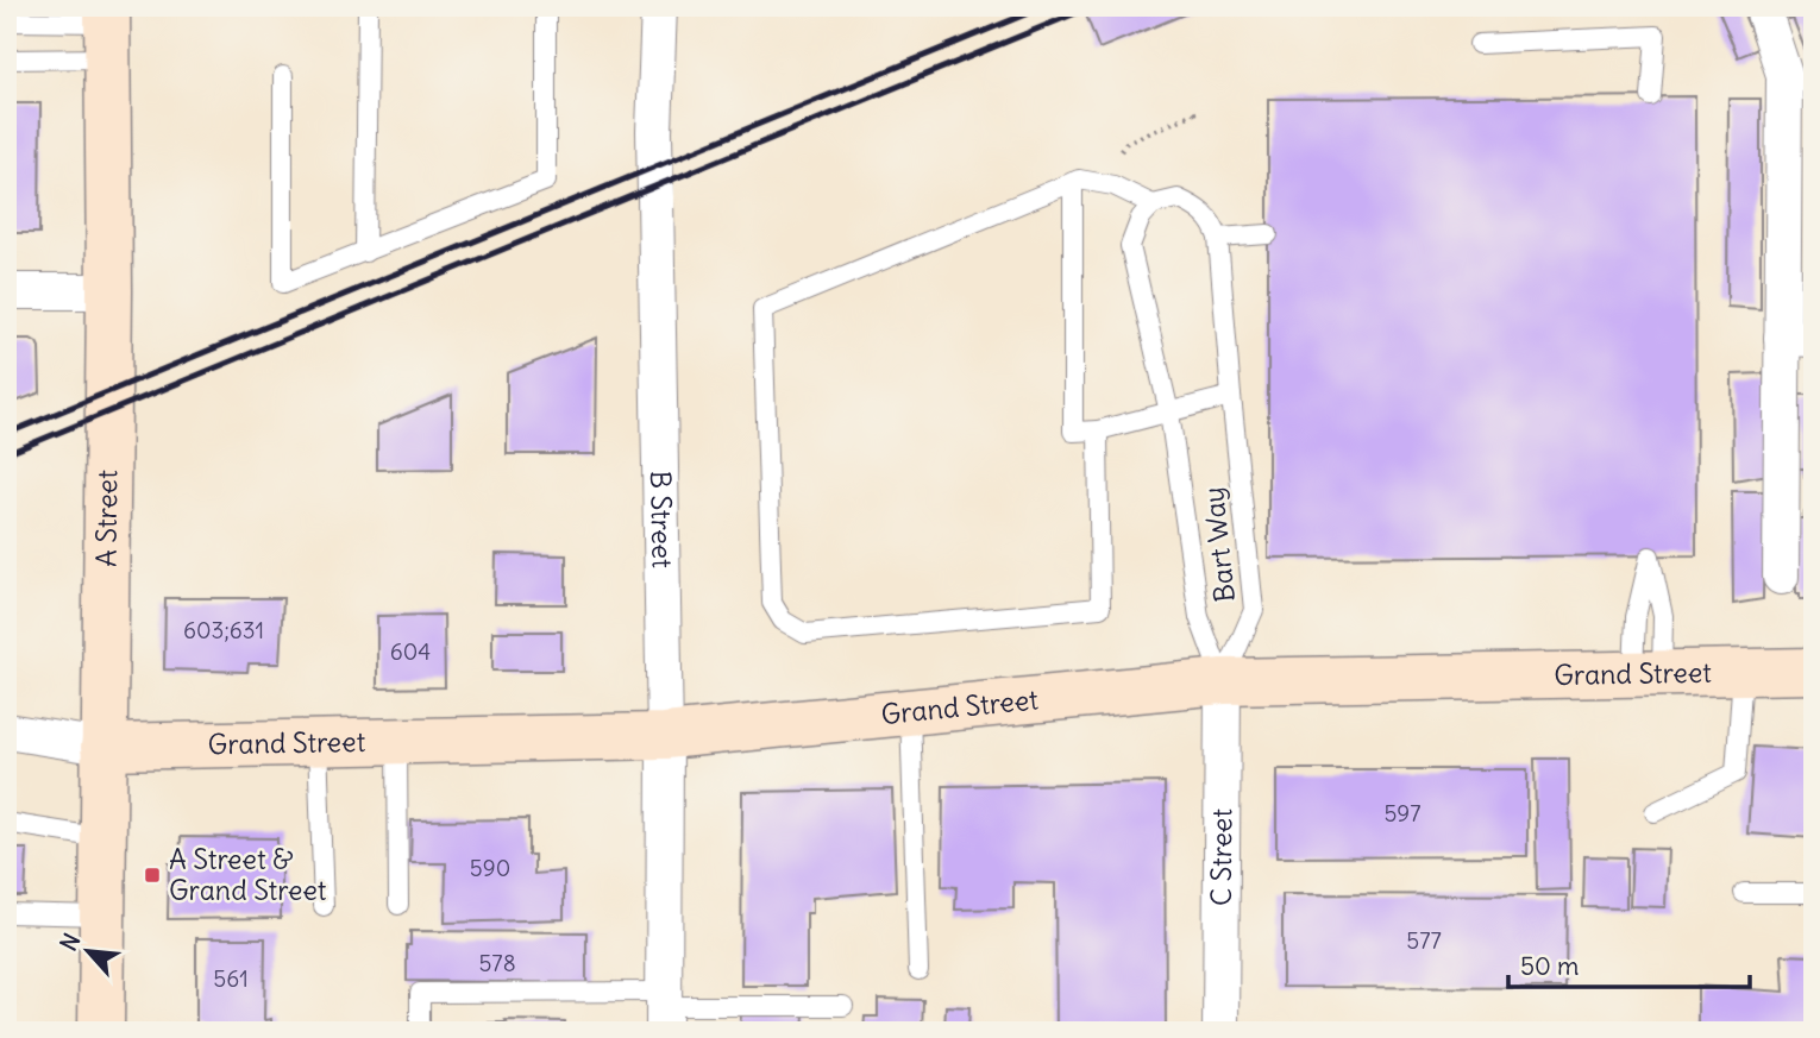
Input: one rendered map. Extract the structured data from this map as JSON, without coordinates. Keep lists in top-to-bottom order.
{
  "streets": {
    "street": [
      "A Street",
      "B Street",
      "Grand Street",
      "C Street"
    ],
    "lane": ["Bart Way"]
  },
  "crossings": [
    ["A Street", "Grand Street"],
    ["B Street", "Grand Street"],
    ["Bart Way", "Grand Street"],
    ["Bart Way", "C Street"],
    ["Grand Street", "C Street"]
  ],
  "places": {
    "transit": ["A Street & Grand Street"]
  },
  "house_numbers": [
    "603;631",
    "604",
    "597",
    "590",
    "577",
    "578",
    "561"
  ],
  "scale_bar": "50 m",
  "north": "top left"
}
